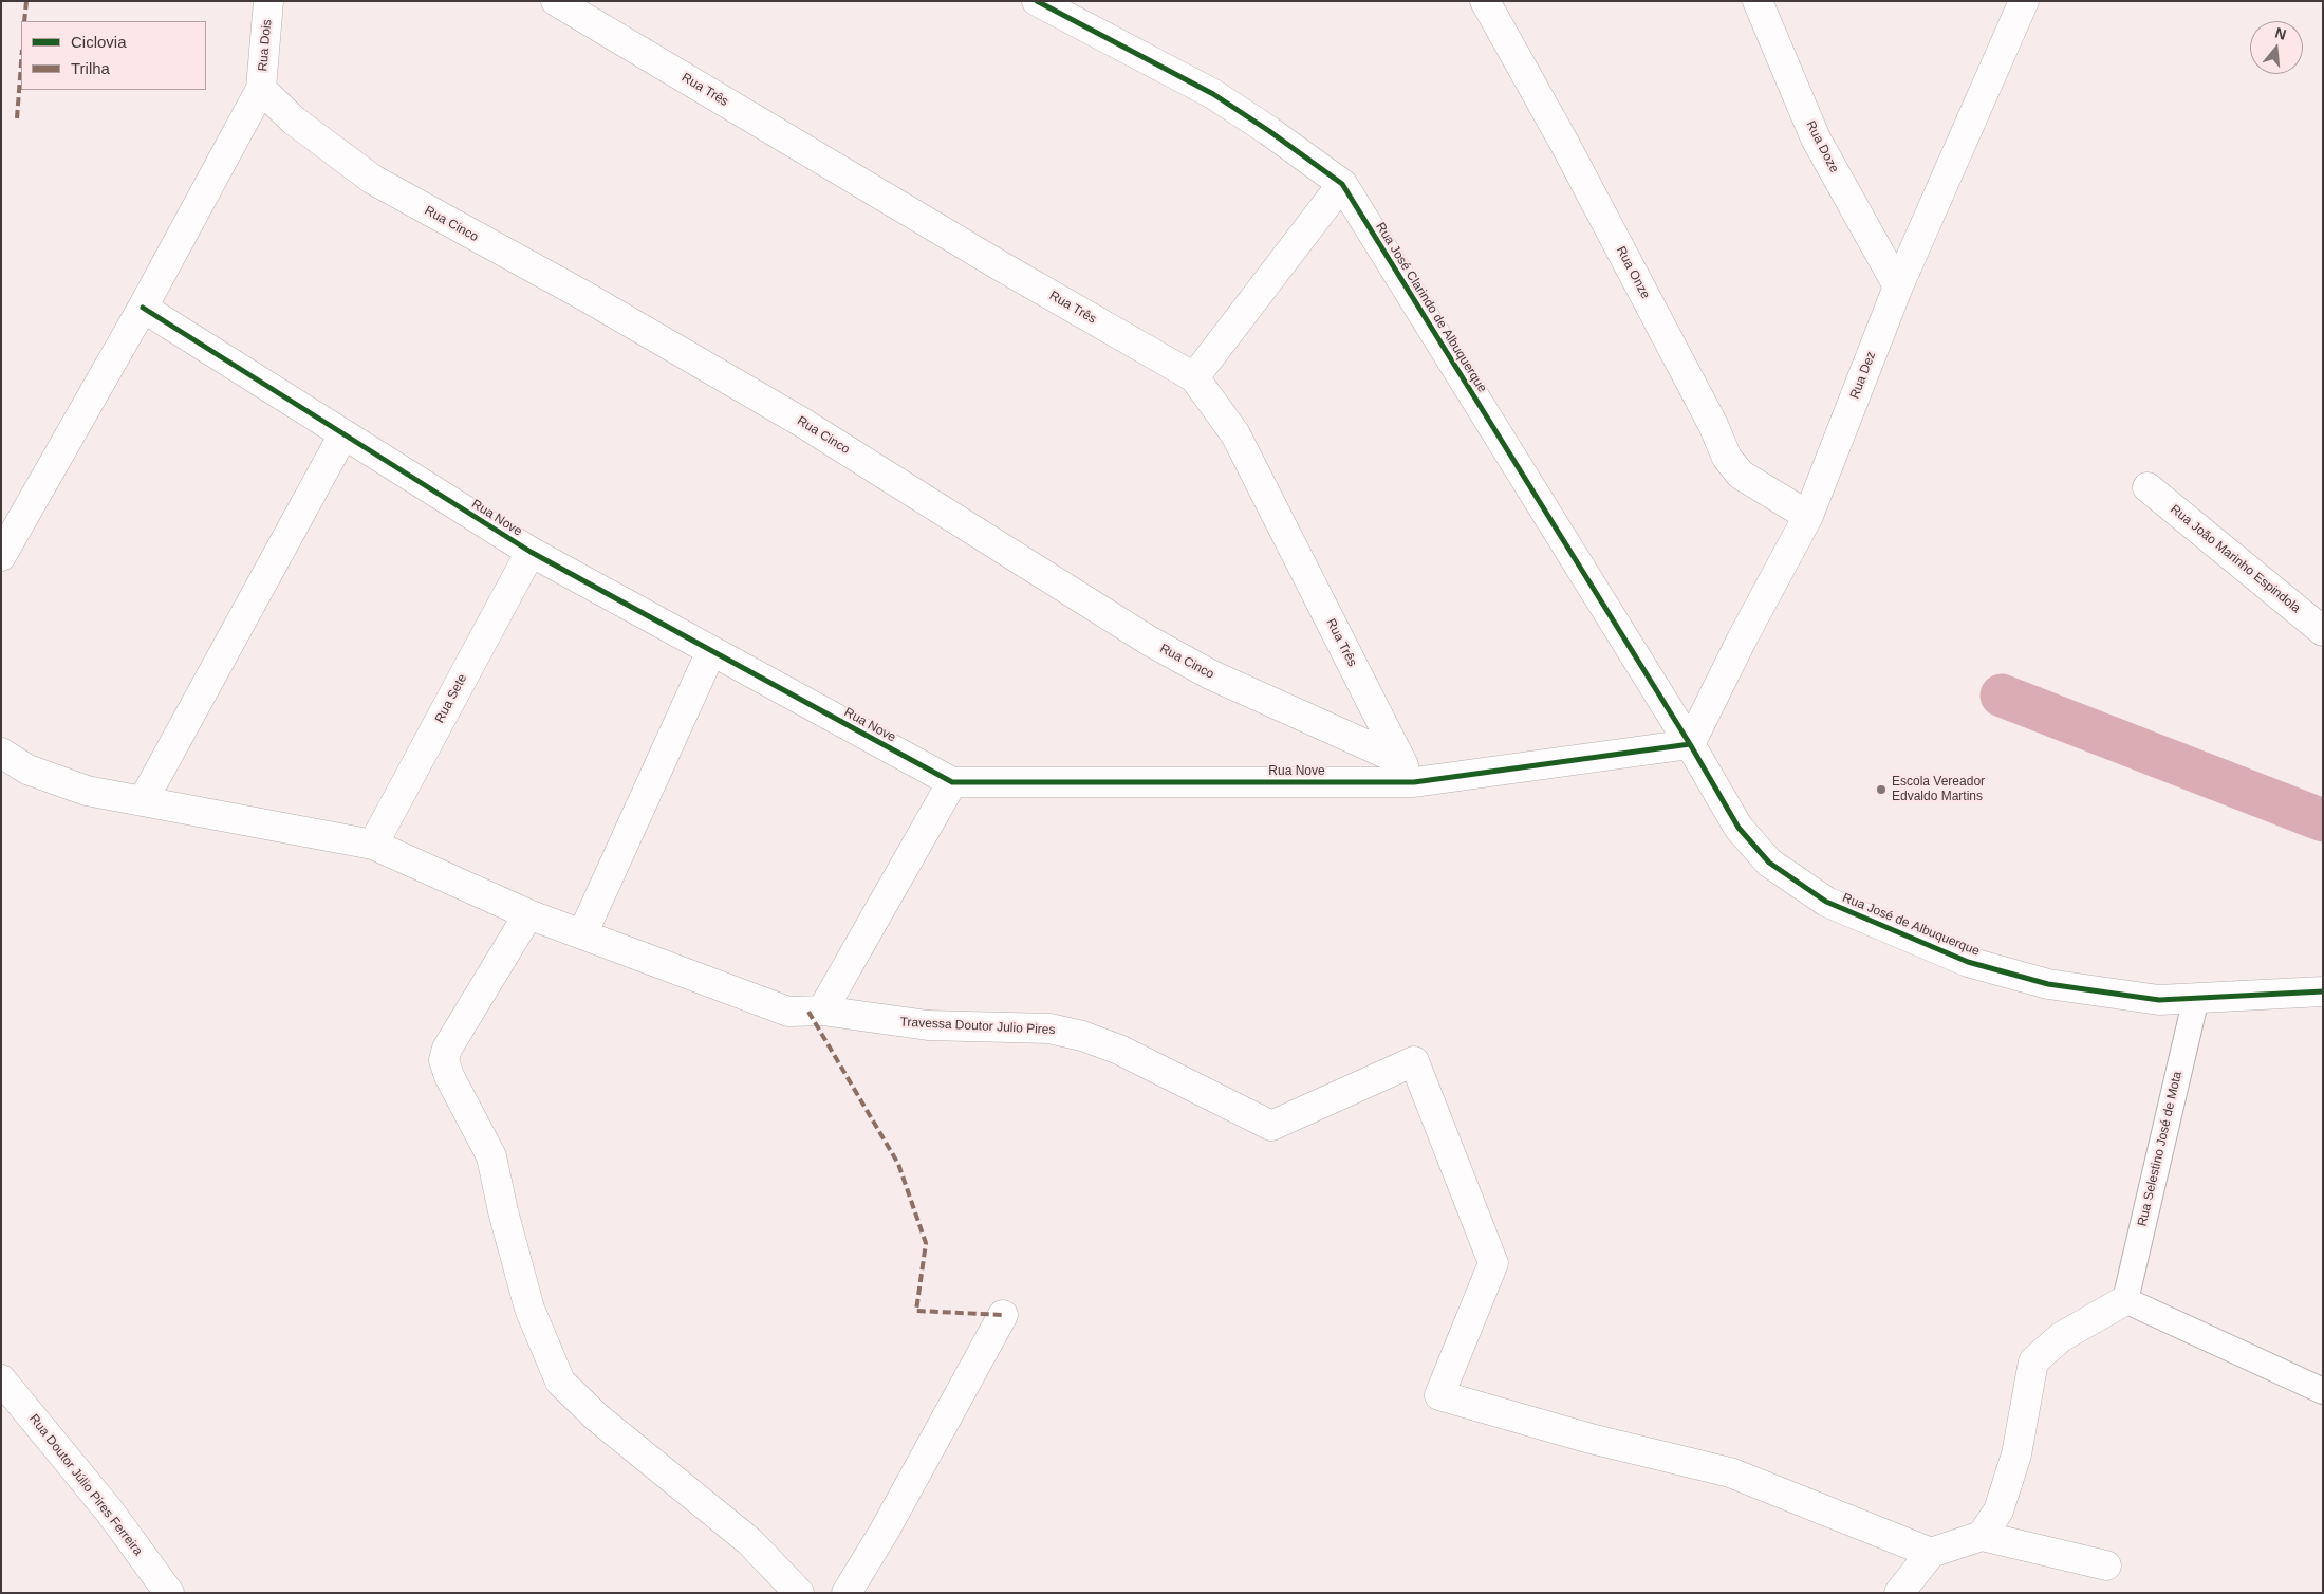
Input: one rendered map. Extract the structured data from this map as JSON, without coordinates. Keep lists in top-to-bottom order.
{
  "streets": {
    "street": [
      "Rua Dois",
      "Rua Três",
      "Rua Doze",
      "Rua Cinco",
      "Rua Onze",
      "Rua José Clarindo de Albuquerque",
      "Rua Dez",
      "Rua Nove",
      "Rua João Marinho Espindola",
      "Rua Sete",
      "Rua José de Albuquerque",
      "Travessa Doutor Julio Pires",
      "Rua Doutor Júlio Pires Ferreira"
    ],
    "lane": ["Rua Selestino José de Mota"]
  },
  "crossings": [
    ["Rua Dois", "Rua Cinco"],
    ["Rua Três", "Rua Cinco"],
    ["Rua Três", "Rua Nove"],
    ["Rua Doze", "Rua Dez"],
    ["Rua Cinco", "Rua Nove"],
    ["Rua Onze", "Rua Dez"],
    ["Rua José Clarindo de Albuquerque", "Rua Dez"],
    ["Rua José Clarindo de Albuquerque", "Rua Nove"],
    ["Rua José Clarindo de Albuquerque", "Rua José de Albuquerque"],
    ["Rua Dez", "Rua Nove"],
    ["Rua Dez", "Rua José de Albuquerque"],
    ["Rua Nove", "Rua Sete"],
    ["Rua Nove", "Rua José de Albuquerque"],
    ["Rua Sete", "Travessa Doutor Julio Pires"],
    ["Rua José de Albuquerque", "Rua Selestino José de Mota"]
  ],
  "places": ["Escola Vereador Edvaldo Martins"],
  "legend": ["Ciclovia", "Trilha"],
  "north": "top"
}
